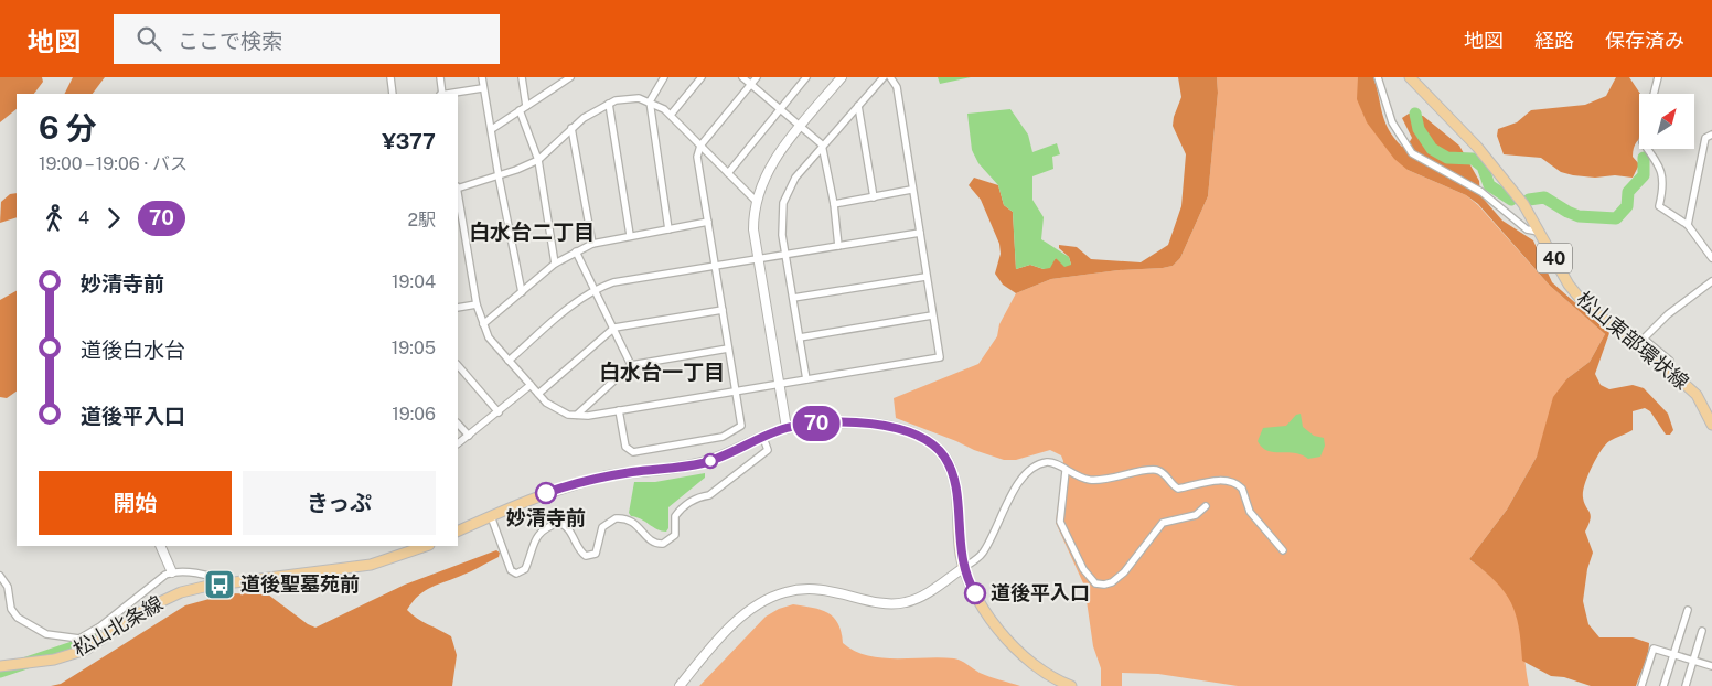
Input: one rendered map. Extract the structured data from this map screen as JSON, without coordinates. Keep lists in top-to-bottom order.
{
  "streets": {
    "main road": ["40", "松山東部環状線", "松山北条線"]
  },
  "districts": ["白水台二丁目", "白水台一丁目"],
  "places": {
    "other": ["妙清寺前", "道後平入口"],
    "bus stop": ["道後聖墓苑前"]
  },
  "lines": ["bus line 70"],
  "north": "top right",
  "page": {
    "header": "地図",
    "search": "ここで検索",
    "nav": ["地図", "経路", "保存済み"],
    "on_map": "70",
    "heading": ["6 分", "19:00 – 19:06 · バス", "¥377"],
    "legs": ["4", "70", "2駅"],
    "list": [
      {
        "name": "妙清寺前",
        "value": "19:04"
      },
      {
        "name": "道後白水台",
        "value": "19:05"
      },
      {
        "name": "道後平入口",
        "value": "19:06"
      }
    ],
    "buttons": ["開始", "きっぷ"]
  }
}
